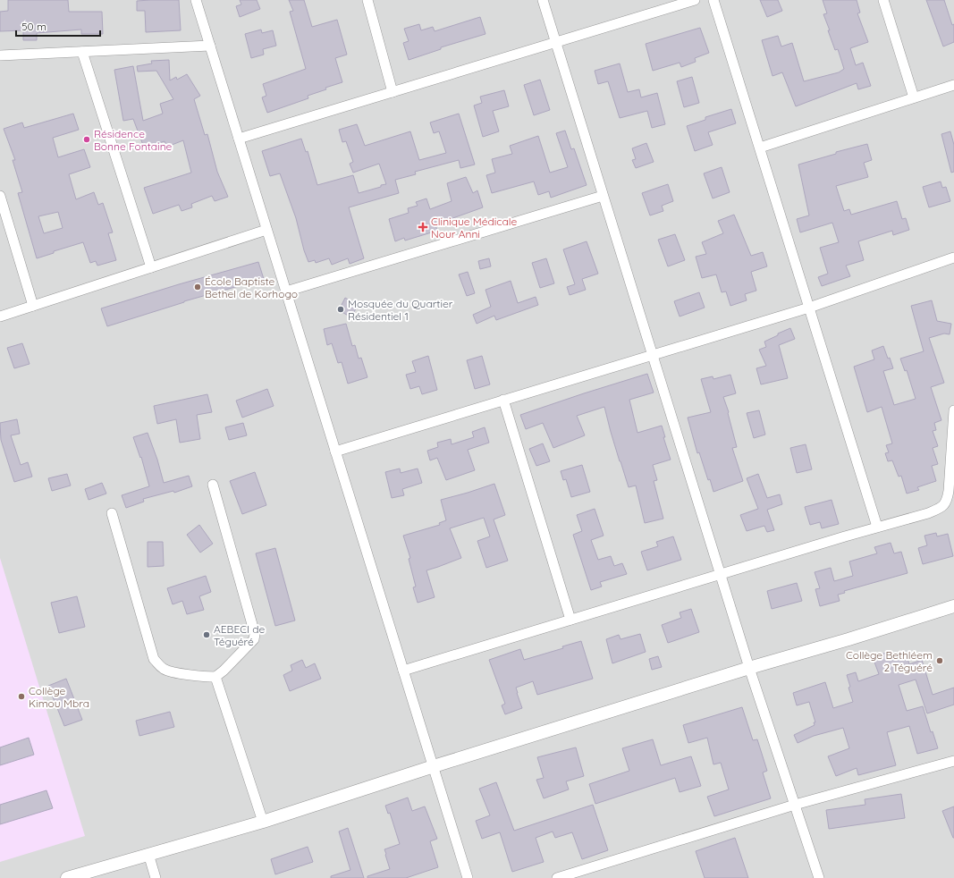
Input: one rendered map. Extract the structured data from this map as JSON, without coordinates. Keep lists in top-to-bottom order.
{
  "places": {
    "other": [
      "Résidence Bonne Fontaine",
      "École Baptiste Bethel de Korhogo",
      "Mosquée du Quartier Résidentiel 1",
      "AEBECI de Téguéré",
      "Collège Bethléem 2 Téguéré",
      "Collège Kimou Mbra"
    ],
    "health": ["Clinique Médicale Nour Anni"]
  },
  "scale_bar": "50 m"
}
